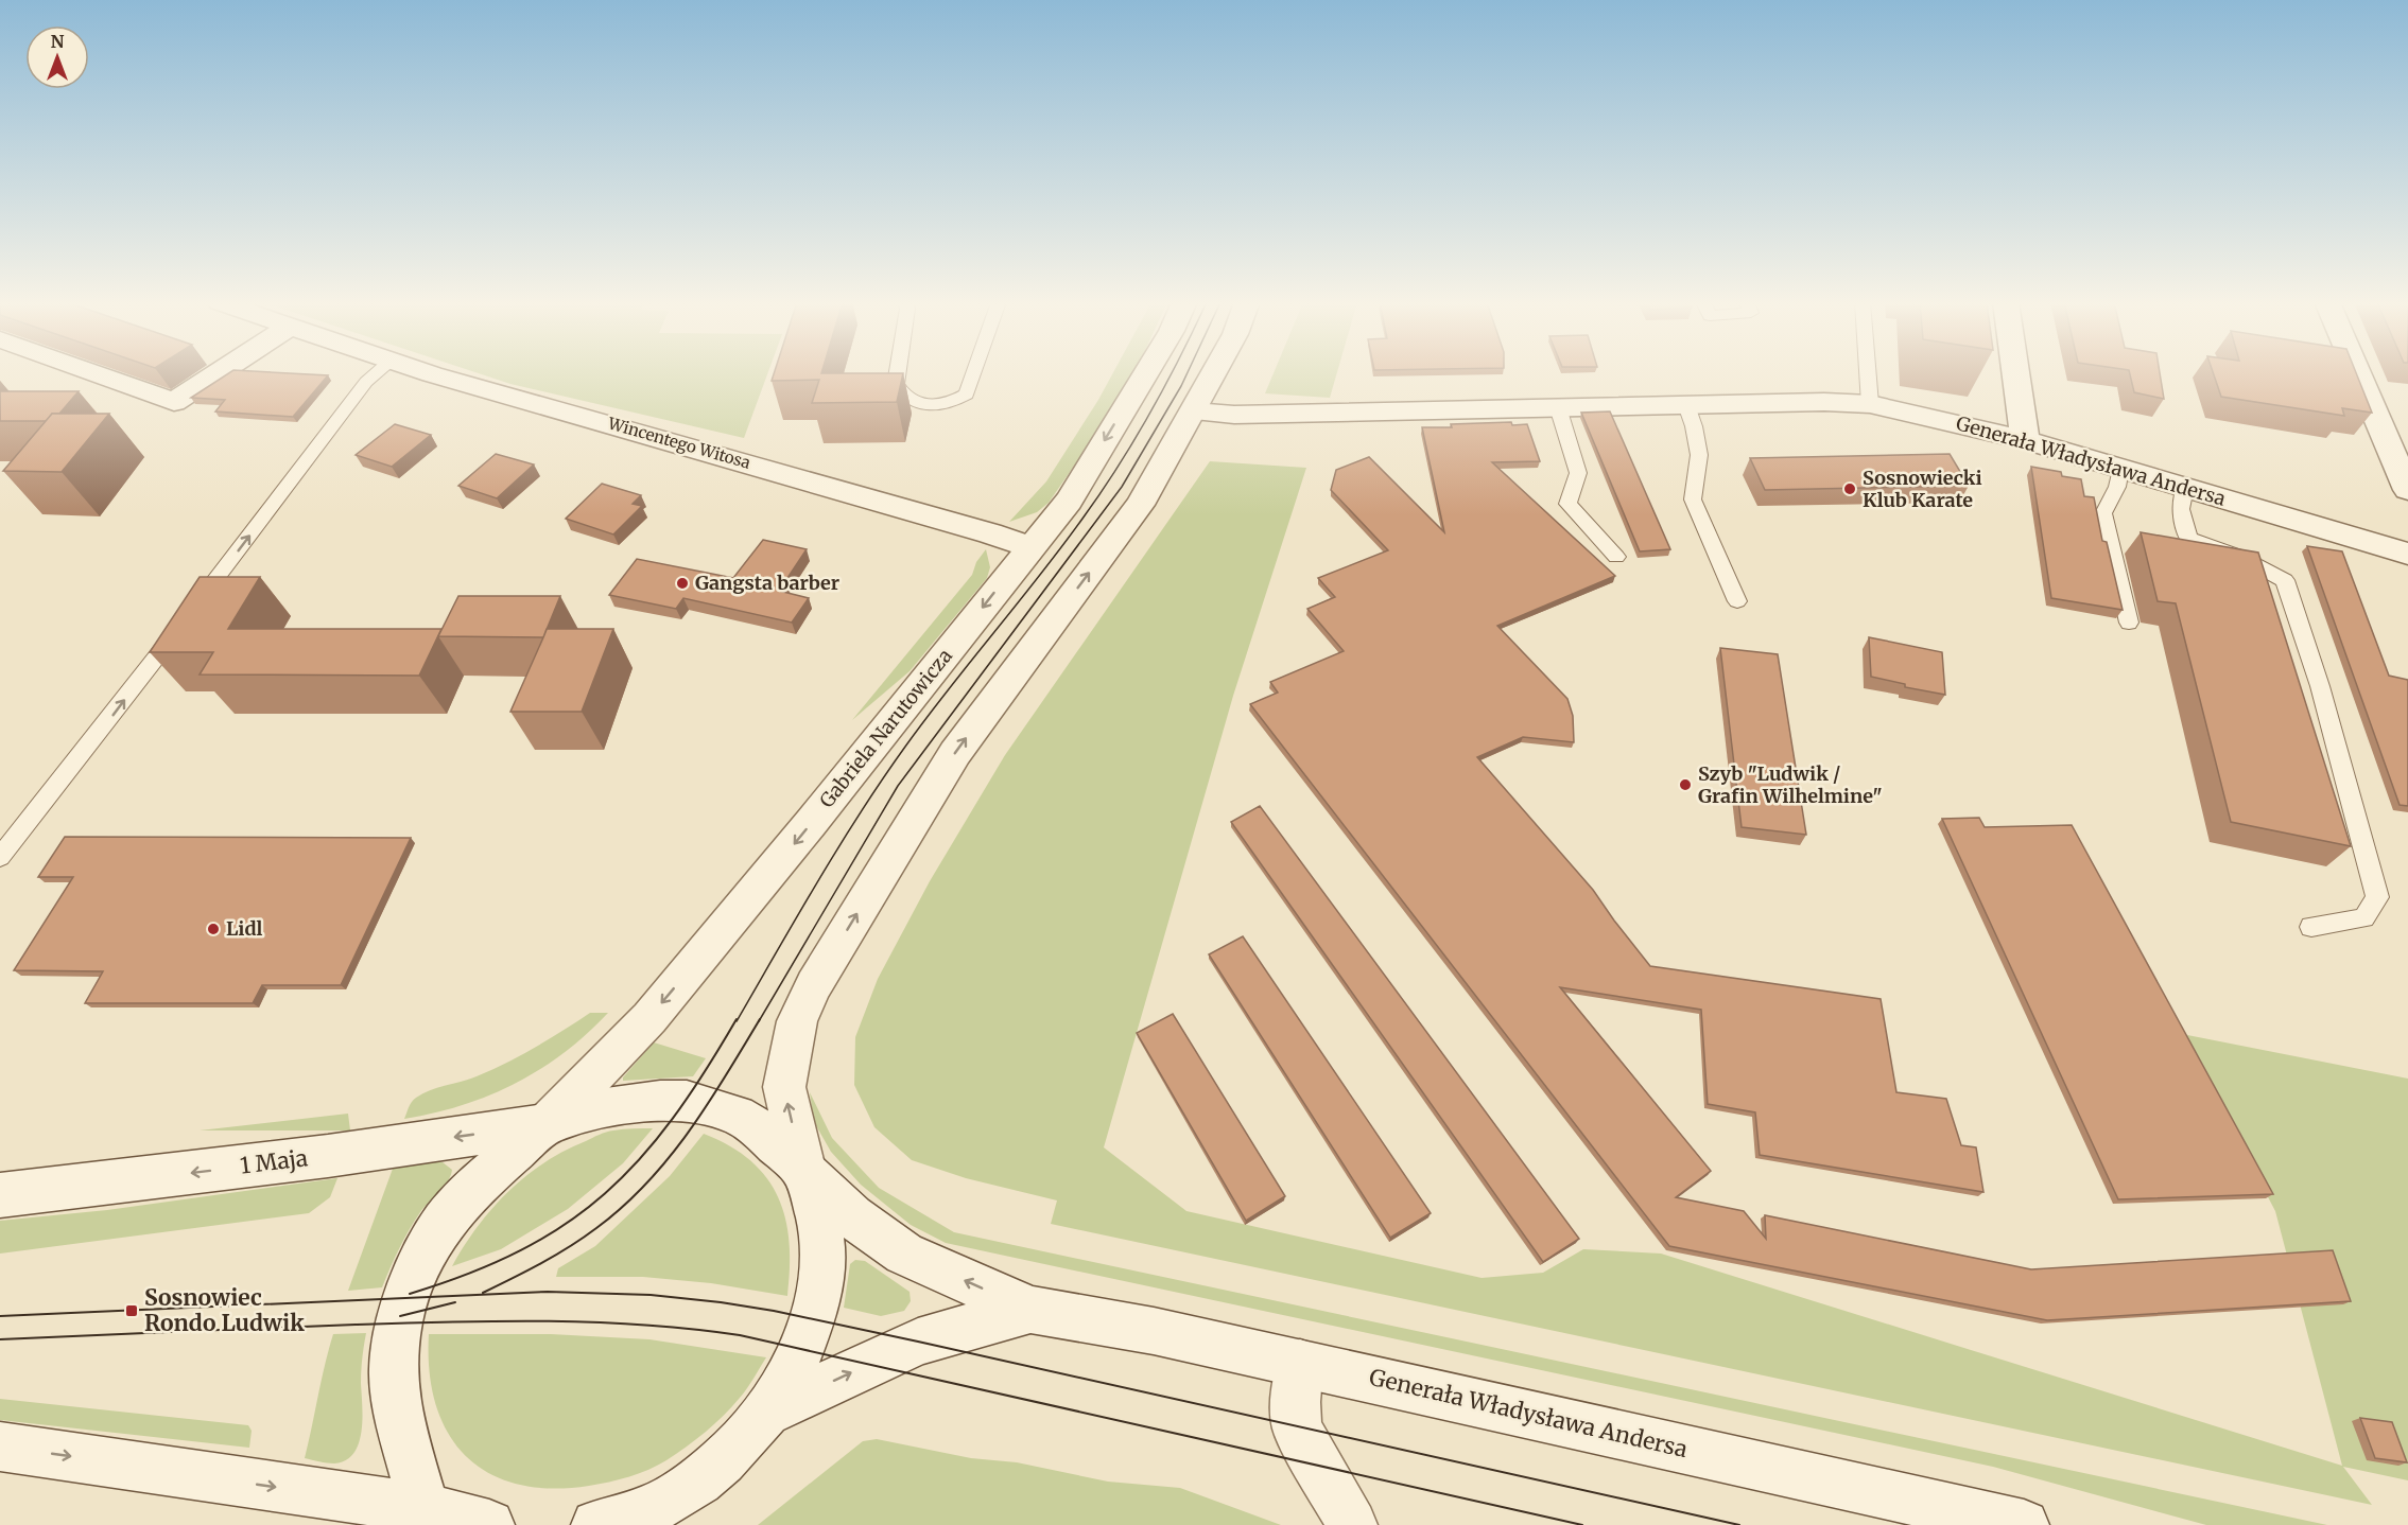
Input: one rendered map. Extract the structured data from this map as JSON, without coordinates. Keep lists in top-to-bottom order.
{
  "streets": {
    "street": [
      "Wincentego Witosa",
      "Generała Władysława Andersa",
      "Gabriela Narutowicza",
      "1 Maja"
    ]
  },
  "crossings": [
    ["Wincentego Witosa", "Gabriela Narutowicza"],
    ["Generała Władysława Andersa", "1 Maja"],
    ["Gabriela Narutowicza", "1 Maja"]
  ],
  "places": {
    "other": [
      "Sosnowiecki Klub Karate",
      "Gangsta barber",
      "Szyb \"Ludwik / Grafin Wilhelmine\"",
      "Lidl"
    ],
    "transit": ["Sosnowiec Rondo Ludwik"]
  },
  "north": "top"
}
